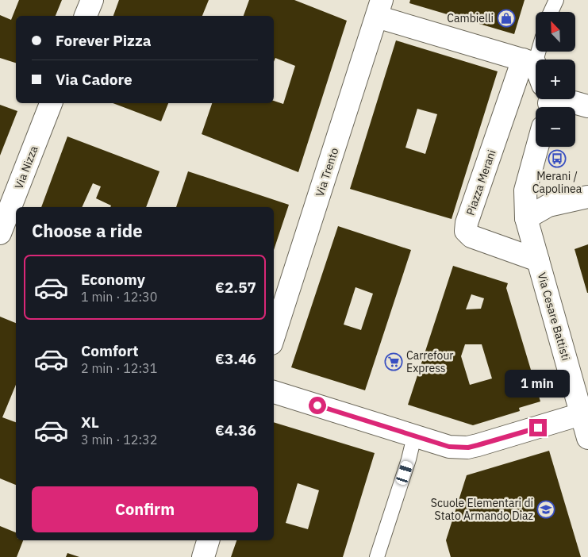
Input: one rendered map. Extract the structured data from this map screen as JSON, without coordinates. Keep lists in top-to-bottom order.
{
  "streets": {
    "street": [
      "Via Nizza",
      "Via Trento",
      "Piazza Merani",
      "Via Cesare Battisti"
    ]
  },
  "crossings": [
    ["Piazza Merani", "Via Cesare Battisti"]
  ],
  "places": {
    "shop": ["Cambielli"],
    "bus stop": ["Merani / Capolinea"],
    "supermarket": ["Carrefour Express"],
    "school or university": ["Scuole Elementari di Stato Armando Diaz"]
  },
  "north": "top left",
  "page": {
    "map_buttons": ["+", "−"],
    "banner": ["Forever Pizza", "Via Cadore"],
    "heading": "Choose a ride",
    "list": [
      {
        "name": "Economy",
        "note": "1 min · 12:30",
        "value": "€2.57"
      },
      {
        "name": "Comfort",
        "note": "2 min · 12:31",
        "value": "€3.46"
      },
      {
        "name": "XL",
        "note": "3 min · 12:32",
        "value": "€4.36"
      }
    ],
    "bubble": "1 min",
    "buttons": "Confirm"
  }
}
